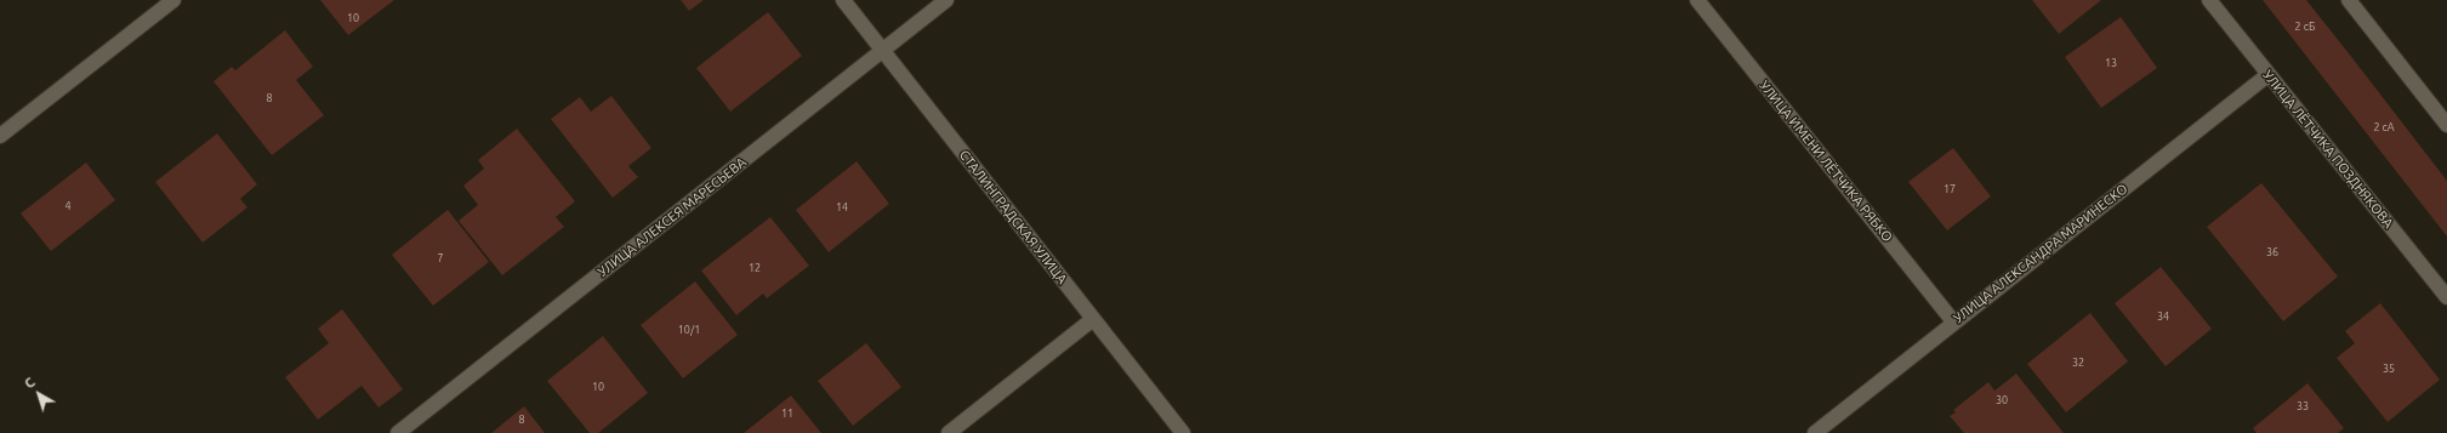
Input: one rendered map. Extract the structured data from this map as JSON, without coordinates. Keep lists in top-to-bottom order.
{
  "streets": {
    "street": [
      "УЛИЦА ЛЁТЧИКА ПОЗДНЯКОВА",
      "УЛИЦА ИМЕНИ ЛЁТЧИКА РЯБКО",
      "УЛИЦА АЛЕКСЕЯ МАРЕСЬЕВА",
      "СТАЛИНГРАДСКАЯ УЛИЦА",
      "УЛИЦА АЛЕКСАНДРА МАРИНЕСКО"
    ]
  },
  "crossings": [
    ["УЛИЦА ЛЁТЧИКА ПОЗДНЯКОВА", "УЛИЦА АЛЕКСАНДРА МАРИНЕСКО"],
    ["УЛИЦА ИМЕНИ ЛЁТЧИКА РЯБКО", "УЛИЦА АЛЕКСАНДРА МАРИНЕСКО"],
    ["УЛИЦА АЛЕКСЕЯ МАРЕСЬЕВА", "СТАЛИНГРАДСКАЯ УЛИЦА"]
  ],
  "house_numbers": [
    "10",
    "2 сБ",
    "13",
    "8",
    "2 сА",
    "17",
    "4",
    "14",
    "36",
    "7",
    "12",
    "34",
    "10/1",
    "32",
    "35",
    "10",
    "30",
    "33",
    "11",
    "8"
  ],
  "north": "top left"
}
